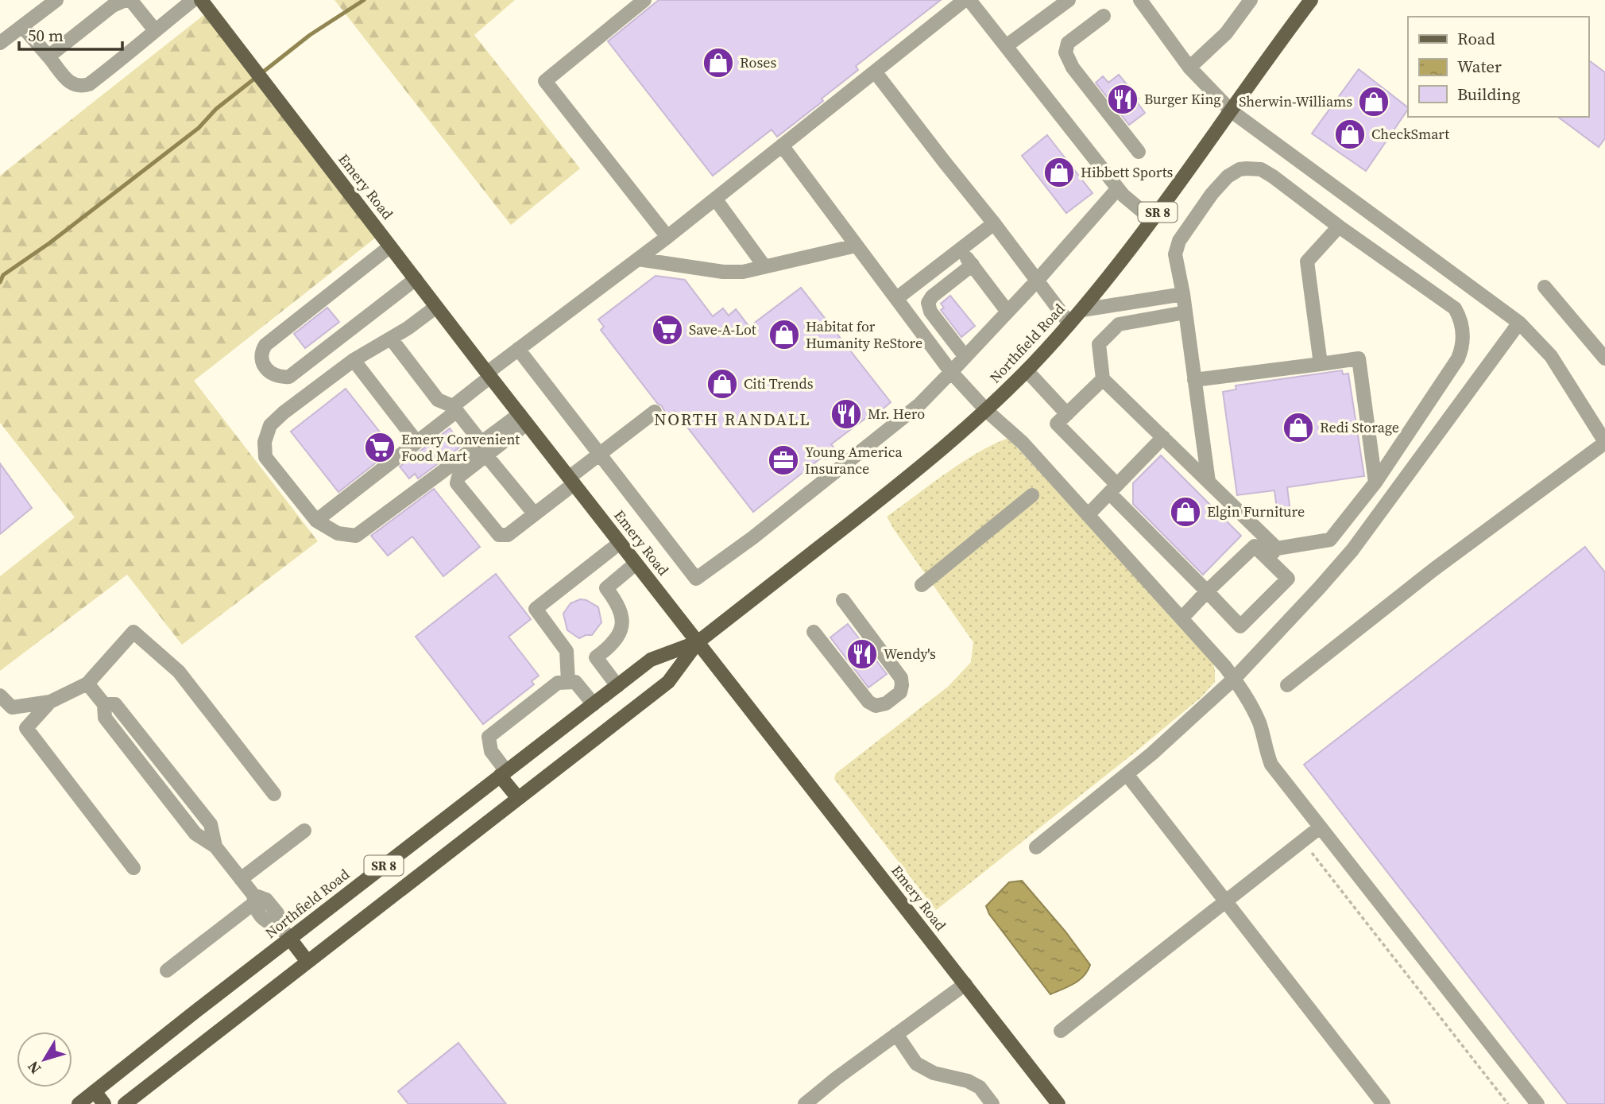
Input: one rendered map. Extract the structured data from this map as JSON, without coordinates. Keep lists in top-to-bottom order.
{
  "streets": {
    "main road": ["Emery Road", "SR 8", "Northfield Road"]
  },
  "crossings": [
    ["Emery Road", "Northfield Road"]
  ],
  "districts": ["NORTH RANDALL"],
  "places": {
    "shop": [
      "Roses",
      "Sherwin-Williams",
      "CheckSmart",
      "Hibbett Sports",
      "Habitat for Humanity ReStore",
      "Citi Trends",
      "Redi Storage",
      "Elgin Furniture"
    ],
    "restaurant": ["Burger King", "Mr. Hero", "Wendy's"],
    "supermarket": ["Save-A-Lot", "Emery Convenient Food Mart"],
    "office": ["Young America Insurance"]
  },
  "legend": ["Road", "Water", "Building"],
  "scale_bar": "50 m",
  "north": "bottom left"
}
